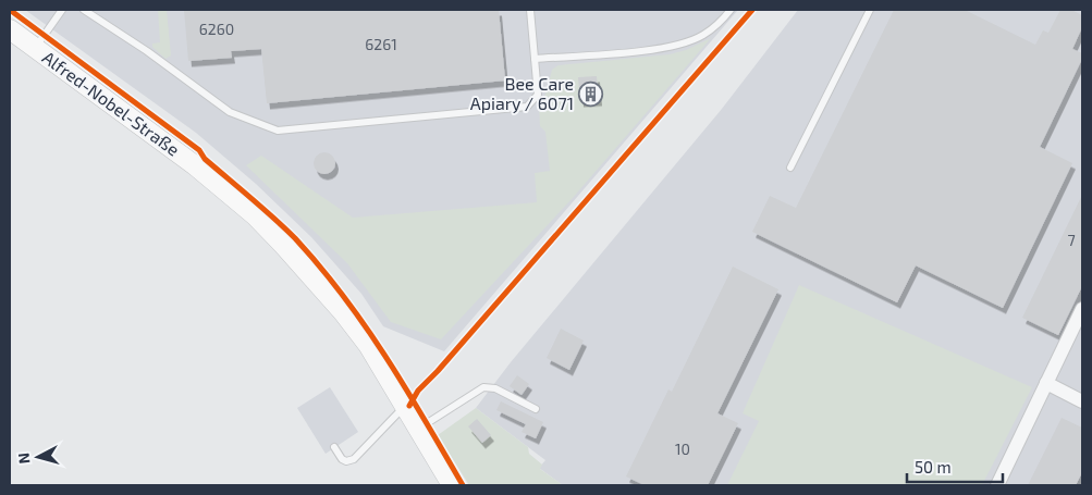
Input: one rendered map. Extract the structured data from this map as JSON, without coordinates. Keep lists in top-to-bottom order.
{
  "streets": {
    "street": ["Alfred-Nobel-Straße"]
  },
  "places": {
    "building": ["Bee Care Apiary / 6071"]
  },
  "house_numbers": [
    "6260",
    "6261",
    "7",
    "10"
  ],
  "scale_bar": "50 m",
  "north": "left"
}
